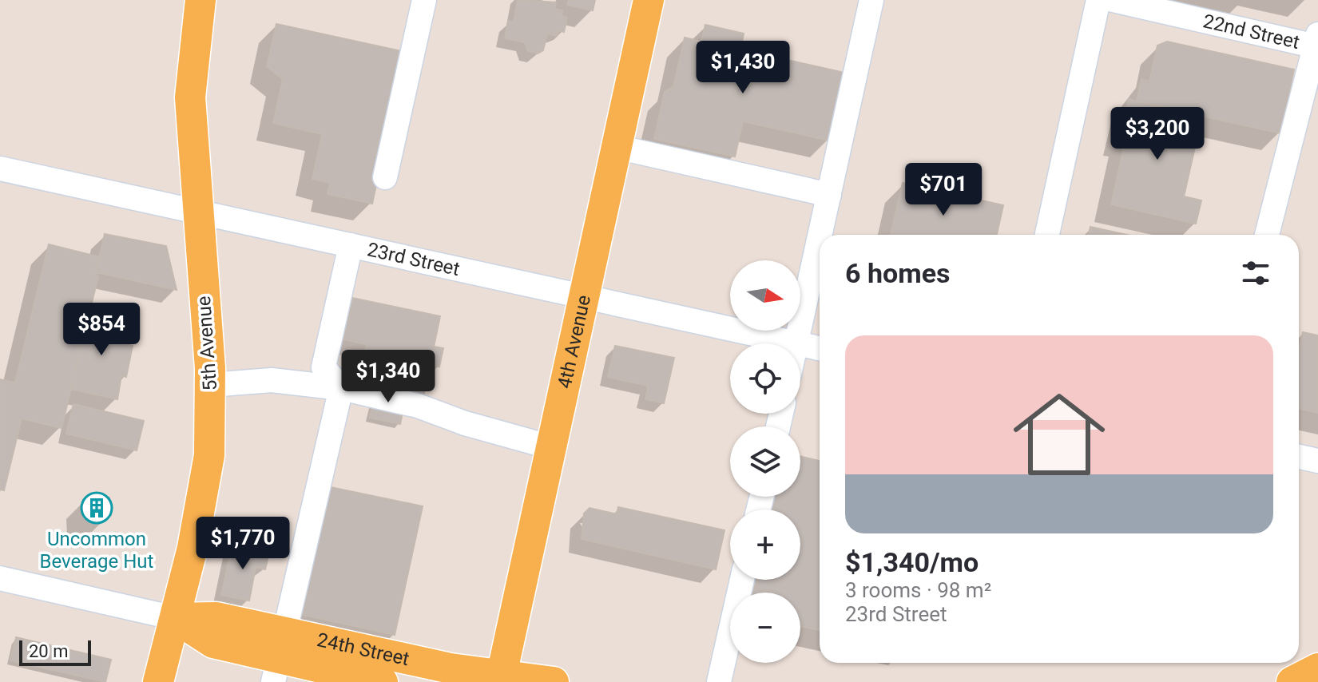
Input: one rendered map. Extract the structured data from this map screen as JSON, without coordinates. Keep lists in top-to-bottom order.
{
  "streets": {
    "main road": ["4th Avenue", "5th Avenue", "24th Street"],
    "street": ["22nd Street", "23rd Street"]
  },
  "crossings": [
    ["23rd Street", "4th Avenue"],
    ["23rd Street", "5th Avenue"],
    ["4th Avenue", "24th Street"],
    ["5th Avenue", "24th Street"]
  ],
  "places": {
    "building": ["Uncommon Beverage Hut"]
  },
  "scale_bar": "20 m",
  "north": "right",
  "page": {
    "price": [
      "$1,430",
      "$3,200",
      "$701",
      "$854",
      "$1,340",
      "$1,770"
    ],
    "heading": "6 homes",
    "map_buttons": ["+", "−"],
    "list": [
      {
        "name": "$1,340/mo",
        "note": "3 rooms · 98 m² · 23rd Street"
      }
    ],
    "scale": "20 m"
  }
}
